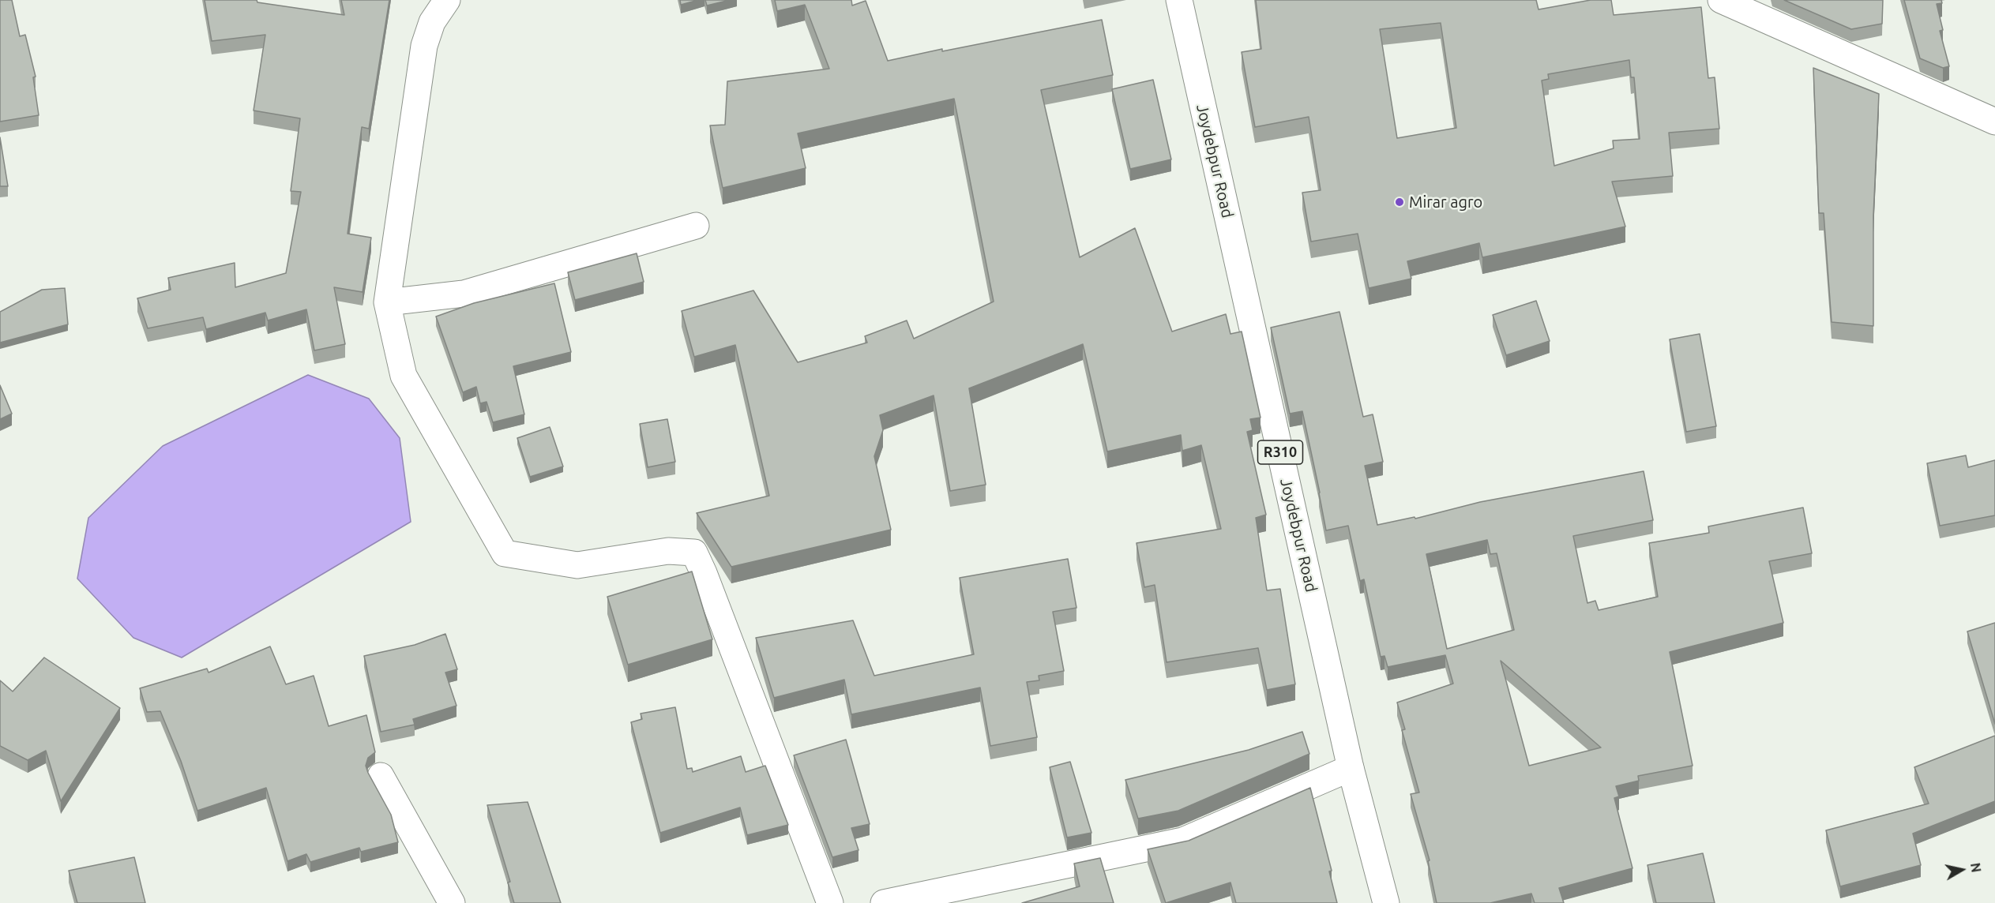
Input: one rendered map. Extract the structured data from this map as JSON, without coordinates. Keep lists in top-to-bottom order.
{
  "streets": {
    "street": ["Joydebpur Road", "R310"]
  },
  "places": ["Mirar agro"],
  "north": "right"
}
